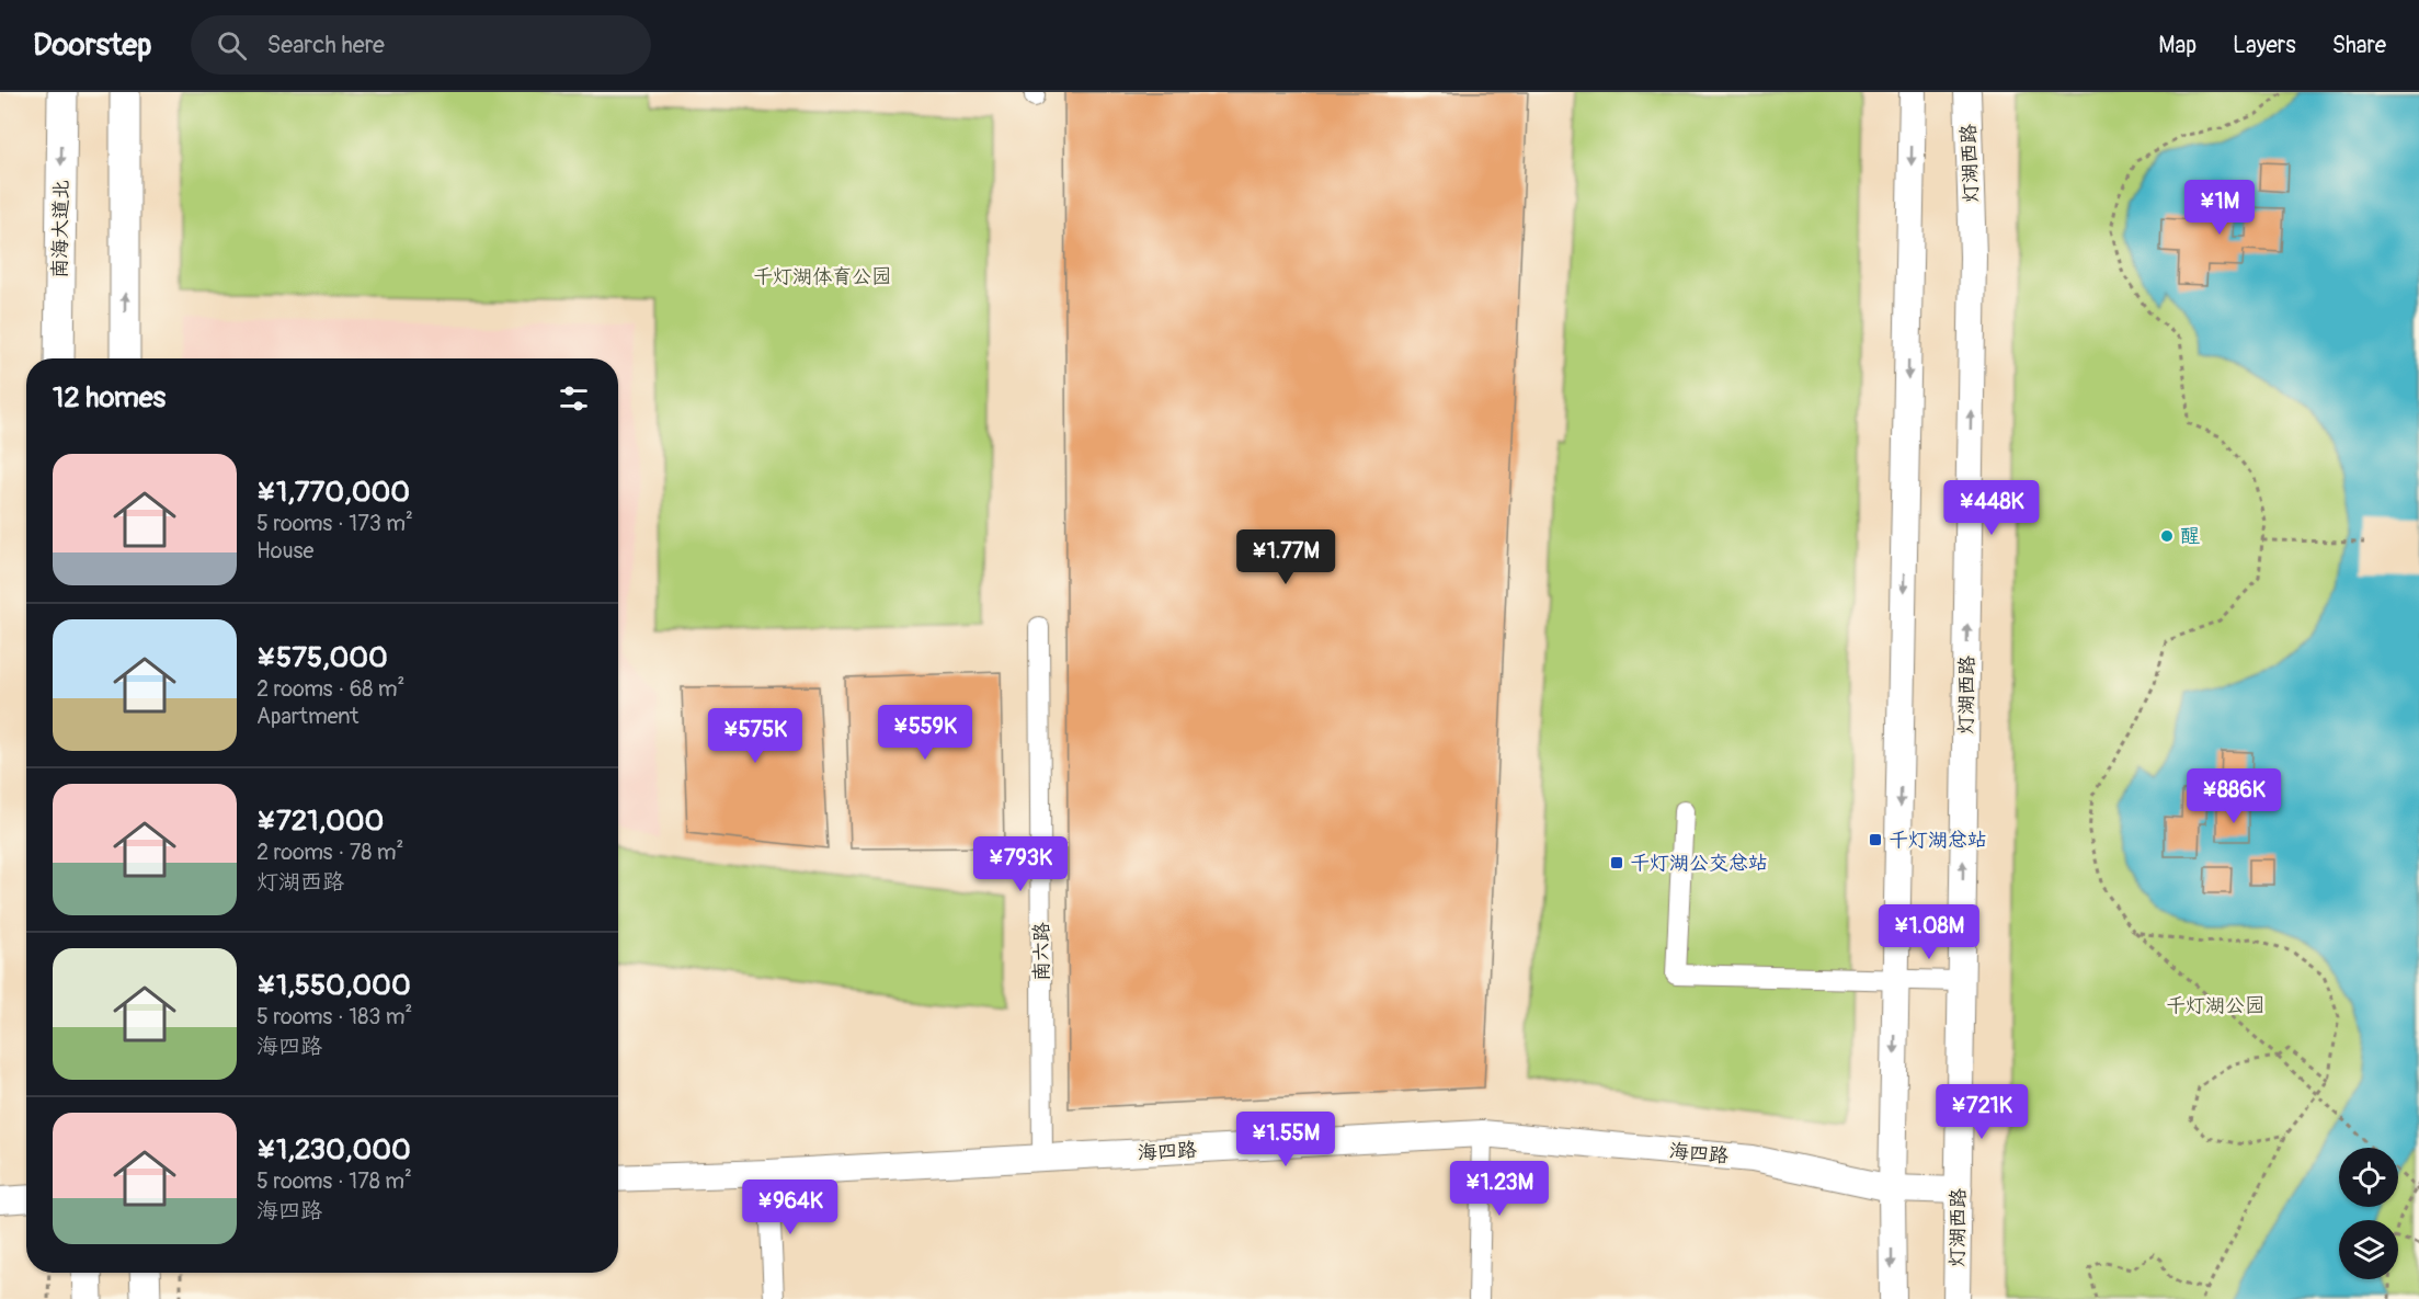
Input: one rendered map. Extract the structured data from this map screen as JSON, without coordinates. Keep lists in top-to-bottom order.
{
  "streets": {
    "highway": ["南海大道北"],
    "main road": ["灯湖西路", "海四路"],
    "street": ["南六路"]
  },
  "crossings": [
    ["灯湖西路", "海四路"],
    ["南六路", "海四路"]
  ],
  "parks": ["千灯湖体育公园", "千灯湖公园"],
  "places": {
    "other": ["醒"],
    "transit": ["千灯湖总站", "千灯湖公交总站"]
  },
  "page": {
    "header": "Doorstep",
    "search": "Search here",
    "nav": ["Map", "Layers", "Share"],
    "price": [
      "¥1M",
      "¥448K",
      "¥1.77M",
      "¥559K",
      "¥575K",
      "¥886K",
      "¥793K",
      "¥1.08M",
      "¥721K",
      "¥1.55M",
      "¥1.23M",
      "¥964K"
    ],
    "heading": "12 homes",
    "list": [
      {
        "name": "¥1,770,000",
        "note": "5 rooms · 173 m² · House"
      },
      {
        "name": "¥575,000",
        "note": "2 rooms · 68 m² · Apartment"
      },
      {
        "name": "¥721,000",
        "note": "2 rooms · 78 m² · 灯湖西路"
      },
      {
        "name": "¥1,550,000",
        "note": "5 rooms · 183 m² · 海四路"
      },
      {
        "name": "¥1,230,000",
        "note": "5 rooms · 178 m² · 海四路"
      }
    ]
  }
}
